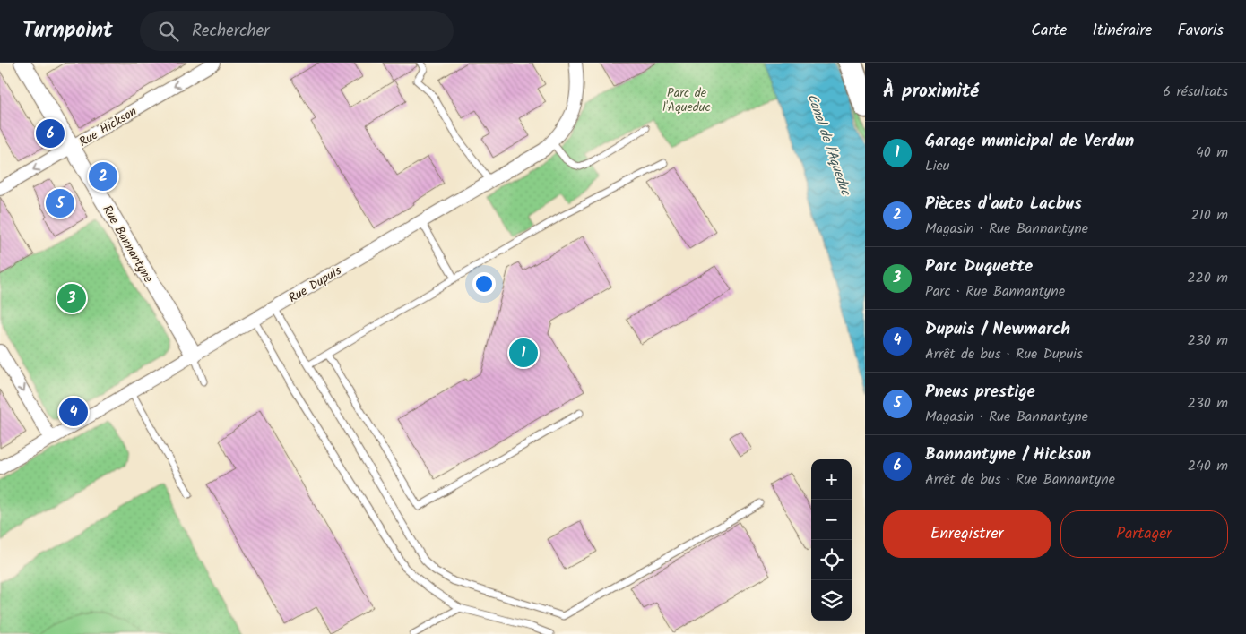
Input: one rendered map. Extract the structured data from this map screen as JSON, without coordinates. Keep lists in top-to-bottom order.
{
  "streets": {
    "street": ["Rue Hickson", "Rue Bannantyne", "Rue Dupuis"]
  },
  "crossings": [
    ["Rue Hickson", "Rue Bannantyne"],
    ["Rue Bannantyne", "Rue Dupuis"]
  ],
  "one_way": ["Rue Hickson"],
  "water": ["Canal de l'Aqueduc"],
  "parks": ["Parc de l'Aqueduc"],
  "page": {
    "header": "Turnpoint",
    "search": "Rechercher",
    "nav": ["Carte", "Itinéraire", "Favoris"],
    "heading": ["À proximité", "6 résultats"],
    "pins": [
      "6",
      "2",
      "5",
      "3",
      "1",
      "4"
    ],
    "list": [
      {
        "mark": "1",
        "name": "Garage municipal de Verdun",
        "note": "Lieu",
        "value": "40 m"
      },
      {
        "mark": "2",
        "name": "Pièces d'auto Lacbus",
        "note": "Magasin · Rue Bannantyne",
        "value": "210 m"
      },
      {
        "mark": "3",
        "name": "Parc Duquette",
        "note": "Parc · Rue Bannantyne",
        "value": "220 m"
      },
      {
        "mark": "4",
        "name": "Dupuis / Newmarch",
        "note": "Arrêt de bus · Rue Dupuis",
        "value": "230 m"
      },
      {
        "mark": "5",
        "name": "Pneus prestige",
        "note": "Magasin · Rue Bannantyne",
        "value": "230 m"
      },
      {
        "mark": "6",
        "name": "Bannantyne / Hickson",
        "note": "Arrêt de bus · Rue Bannantyne",
        "value": "240 m"
      }
    ],
    "map_buttons": ["+", "−"],
    "buttons": ["Enregistrer", "Partager"]
  }
}
